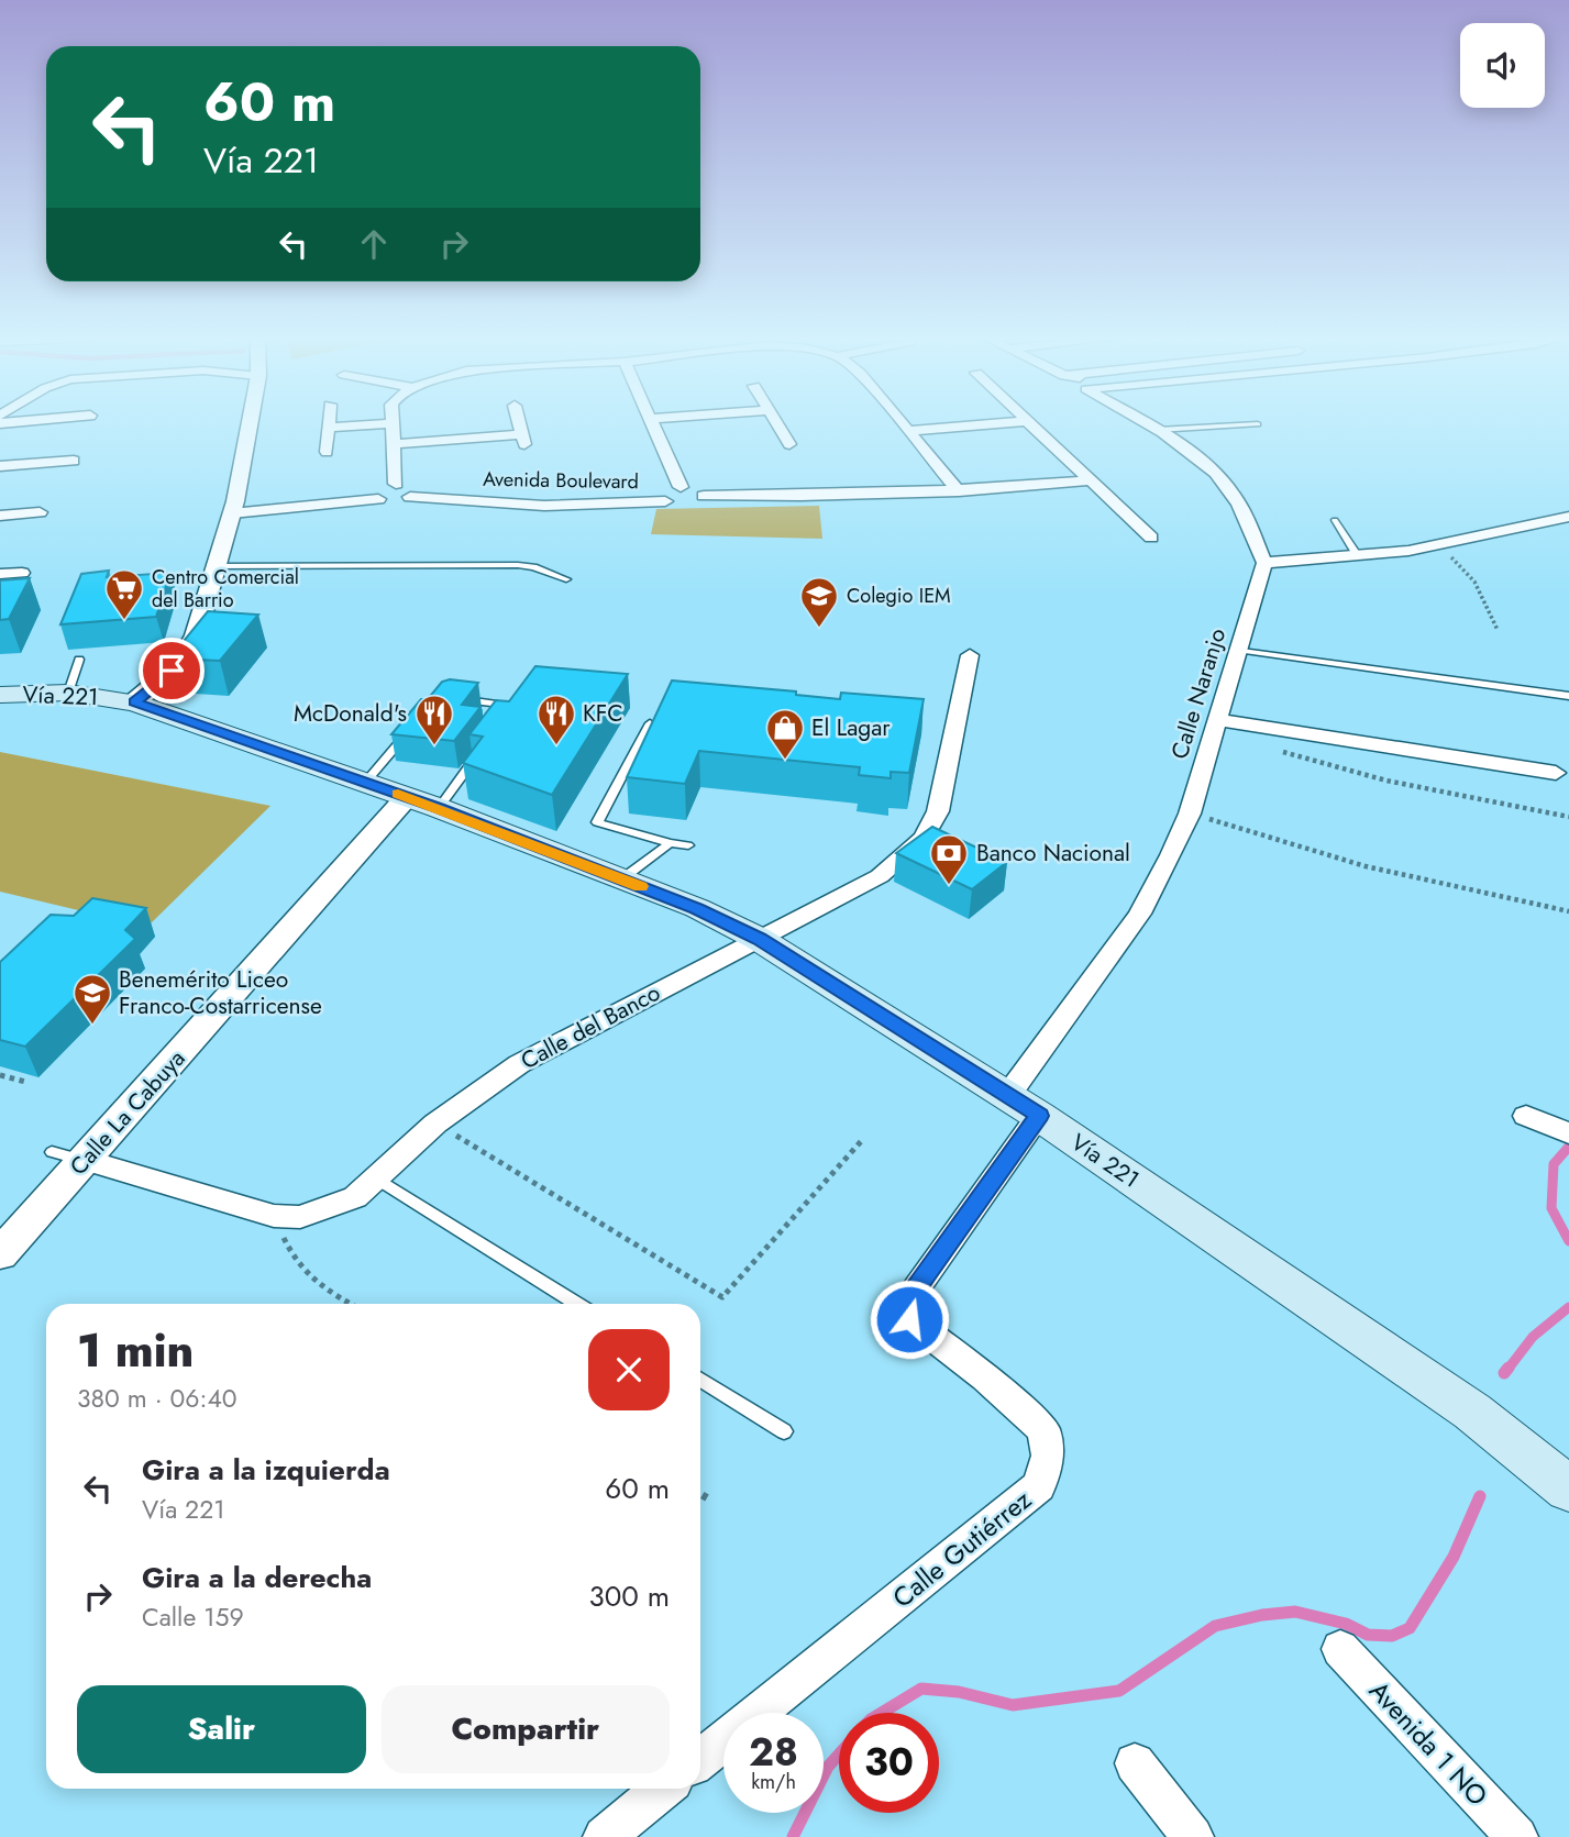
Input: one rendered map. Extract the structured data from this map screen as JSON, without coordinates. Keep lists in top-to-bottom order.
{
  "streets": {
    "main road": ["Vía 221"],
    "street": [
      "Avenida Boulevard",
      "Calle Naranjo",
      "Calle del Banco",
      "Calle La Cabuya",
      "Calle Gutiérrez",
      "Avenida 1 NO"
    ]
  },
  "crossings": [
    ["Calle Naranjo", "Vía 221"],
    ["Calle Naranjo", "Calle Gutiérrez"],
    ["Vía 221", "Calle del Banco"],
    ["Vía 221", "Calle La Cabuya"],
    ["Vía 221", "Calle Gutiérrez"],
    ["Calle del Banco", "Calle La Cabuya"]
  ],
  "places": {
    "supermarket": ["Centro Comercial del Barrio"],
    "school or university": ["Colegio IEM", "Benemérito Liceo Franco-Costarricense"],
    "restaurant": ["McDonald's", "KFC"],
    "shop": ["El Lagar"],
    "bank": ["Banco Nacional"]
  },
  "page": {
    "turn": ["60 m", "Vía 221"],
    "heading": ["1 min", "380 m · 06:40"],
    "list": [
      {
        "name": "Gira a la izquierda",
        "note": "Vía 221",
        "value": "60 m"
      },
      {
        "name": "Gira a la derecha",
        "note": "Calle 159",
        "value": "300 m"
      }
    ],
    "buttons": ["Salir", "Compartir"],
    "speed": "28 km/h",
    "limit": "30"
  }
}
